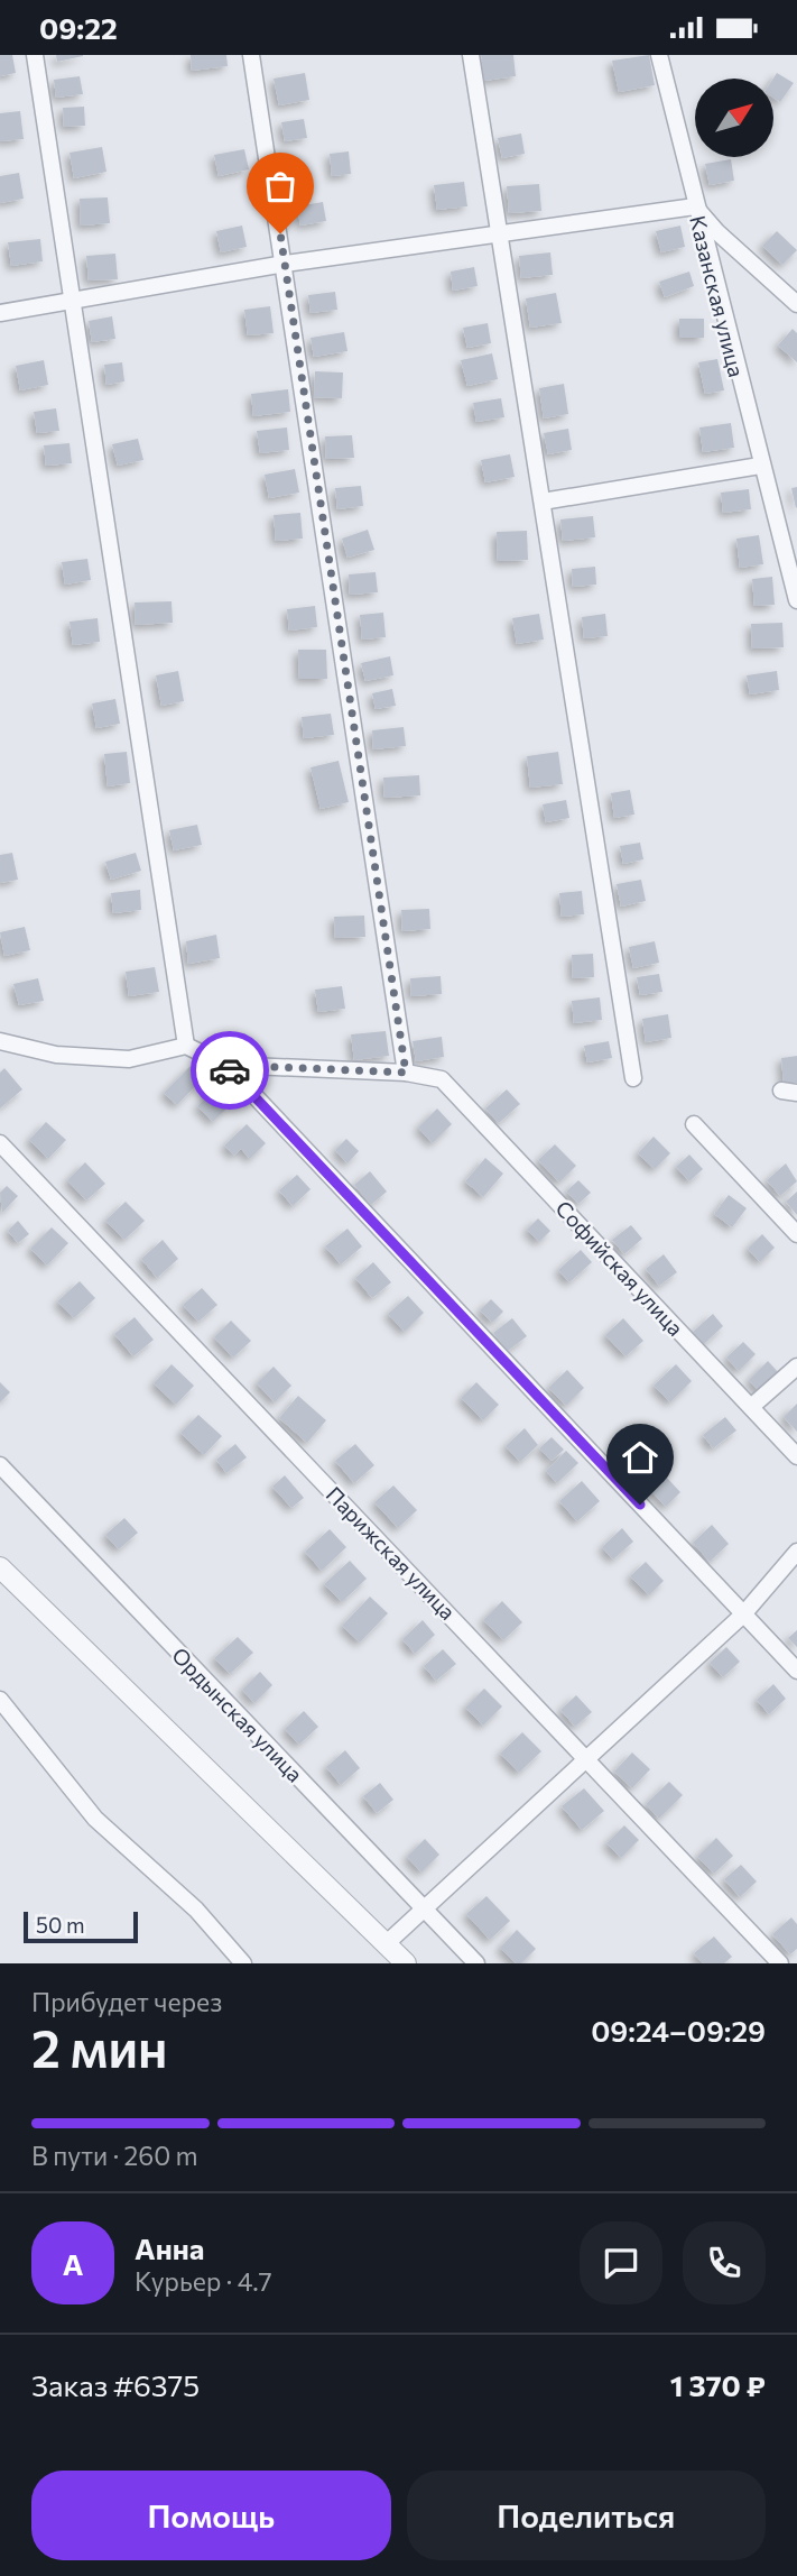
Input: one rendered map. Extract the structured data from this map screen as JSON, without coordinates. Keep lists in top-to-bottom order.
{
  "streets": {
    "street": [
      "Казанская улица",
      "Софийская улица",
      "Парижская улица",
      "Ордынская улица"
    ]
  },
  "scale_bar": "50 m",
  "north": "top right",
  "page": {
    "status": "09:22",
    "scale": "50 m",
    "heading": ["2 мин", "Прибудет через", "09:24–09:29"],
    "panel": [
      "Анна",
      "Курьер · 4.7",
      "Заказ #6375",
      "1 370 ₽"
    ],
    "bar": "В пути · 260 m",
    "round": "А",
    "buttons": ["Помощь", "Поделиться"]
  }
}
